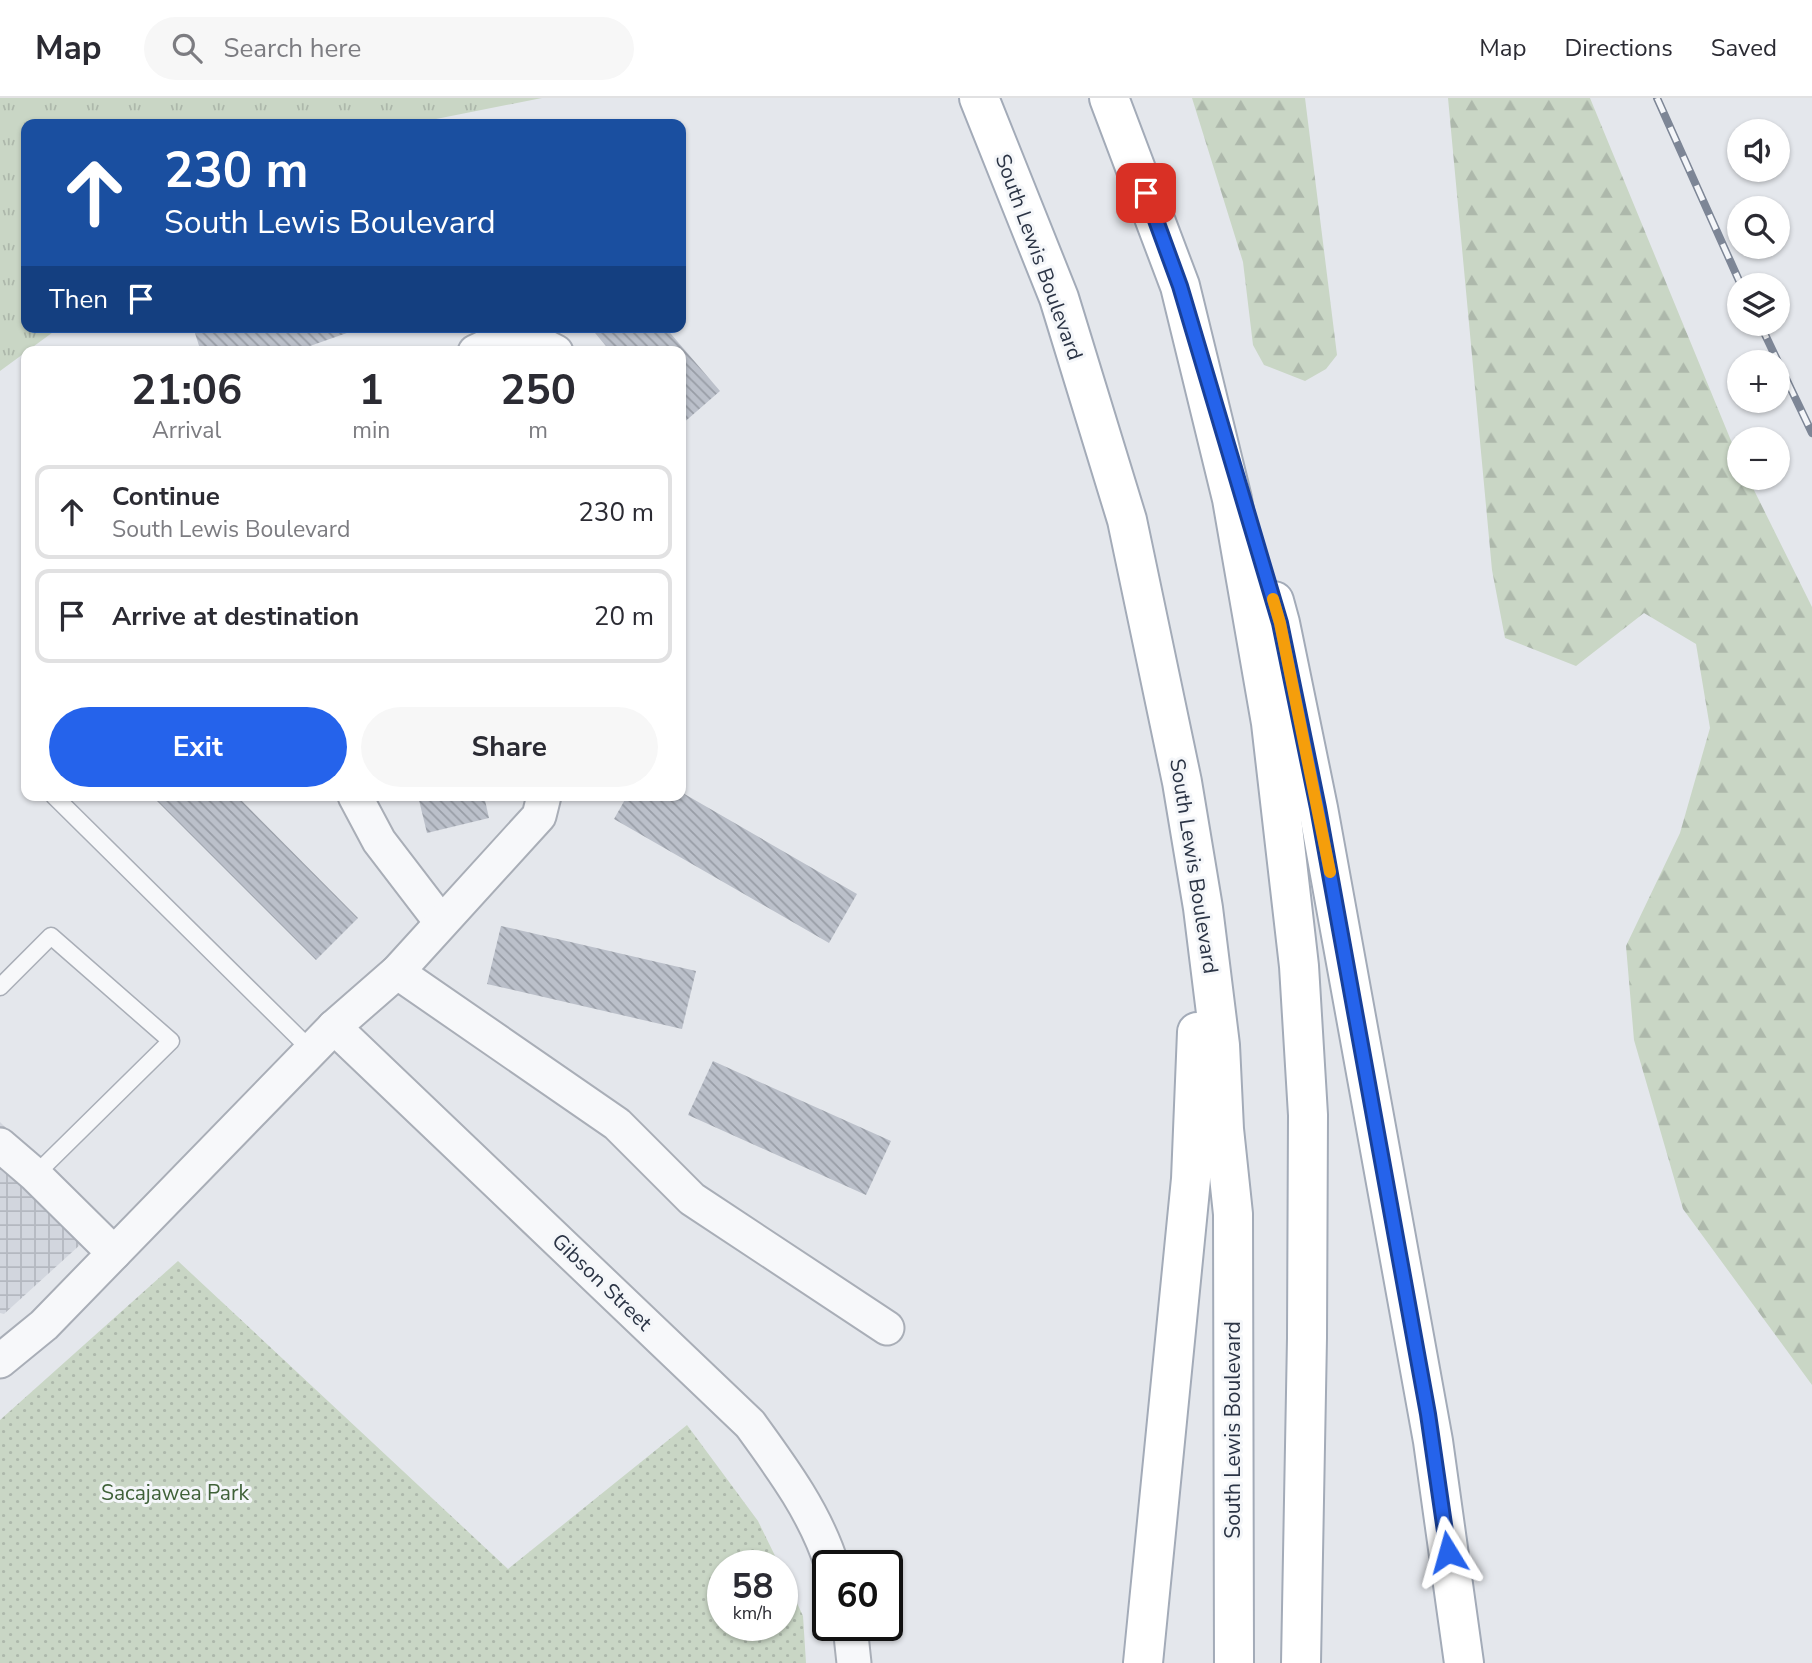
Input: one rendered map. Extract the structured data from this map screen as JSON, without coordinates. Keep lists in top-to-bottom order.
{
  "streets": {
    "main road": ["South Lewis Boulevard"],
    "street": ["Gibson Street"]
  },
  "parks": ["Sacajawea Park"],
  "page": {
    "header": "Map",
    "search": "Search here",
    "nav": ["Map", "Directions", "Saved"],
    "map_buttons": ["+", "−"],
    "turn": ["230 m", "South Lewis Boulevard"],
    "then": "Then",
    "eta": [
      "21:06",
      "Arrival",
      "1",
      "min",
      "250",
      "m"
    ],
    "list": [
      {
        "name": "Continue",
        "note": "South Lewis Boulevard",
        "value": "230 m"
      },
      {
        "name": "Arrive at destination",
        "value": "20 m"
      }
    ],
    "buttons": ["Exit", "Share"],
    "speed": "58 km/h",
    "limit": "60"
  }
}
